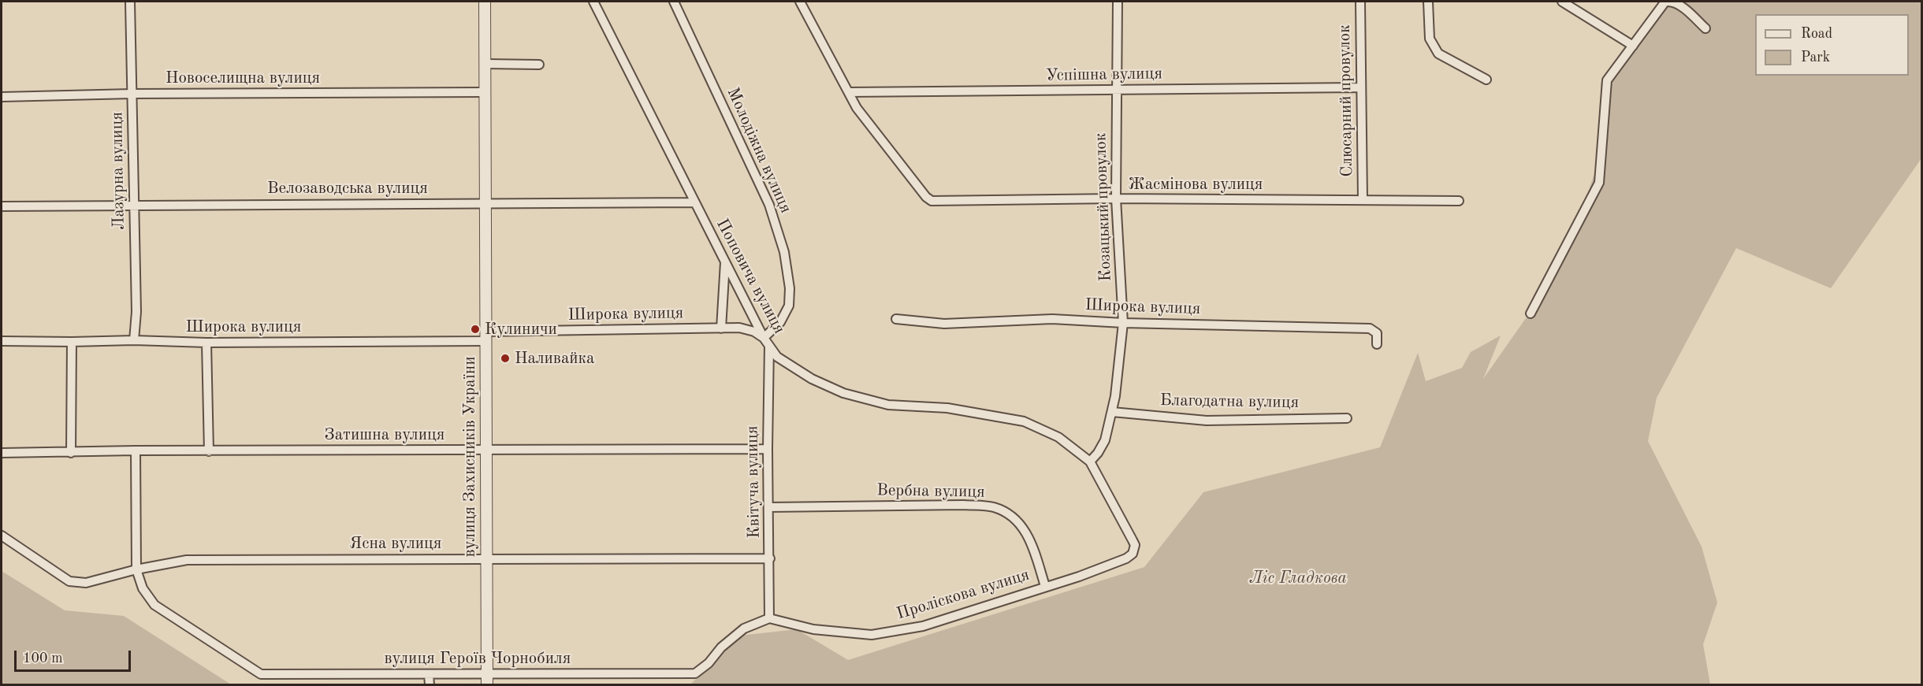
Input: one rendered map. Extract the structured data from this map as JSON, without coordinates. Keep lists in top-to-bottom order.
{
  "streets": {
    "street": [
      "Успішна вулиця",
      "Новоселищна вулиця",
      "Слюсарний провулок",
      "Молодіжна вулиця",
      "Лазурна вулиця",
      "Жасмінова вулиця",
      "Велозаводська вулиця",
      "Козацький провулок",
      "Поповича вулиця",
      "Широка вулиця",
      "Благодатна вулиця",
      "Затишна вулиця",
      "вулиця Захисників України",
      "Квітуча вулиця",
      "Вербна вулиця",
      "Ясна вулиця",
      "Проліскова вулиця",
      "вулиця Героїв Чорнобиля"
    ]
  },
  "crossings": [
    ["Успішна вулиця", "Слюсарний провулок"],
    ["Успішна вулиця", "Жасмінова вулиця"],
    ["Успішна вулиця", "Козацький провулок"],
    ["Новоселищна вулиця", "Лазурна вулиця"],
    ["Новоселищна вулиця", "вулиця Захисників України"],
    ["Слюсарний провулок", "Жасмінова вулиця"],
    ["Молодіжна вулиця", "Поповича вулиця"],
    ["Молодіжна вулиця", "Широка вулиця"],
    ["Лазурна вулиця", "Велозаводська вулиця"],
    ["Лазурна вулиця", "Широка вулиця"],
    ["Жасмінова вулиця", "Козацький провулок"],
    ["Велозаводська вулиця", "Поповича вулиця"],
    ["Велозаводська вулиця", "вулиця Захисників України"],
    ["Козацький провулок", "Поповича вулиця"],
    ["Козацький провулок", "Широка вулиця"],
    ["Козацький провулок", "Благодатна вулиця"],
    ["Поповича вулиця", "Широка вулиця"],
    ["Поповича вулиця", "Квітуча вулиця"],
    ["Поповича вулиця", "Проліскова вулиця"],
    ["Широка вулиця", "вулиця Захисників України"],
    ["Затишна вулиця", "вулиця Захисників України"],
    ["Затишна вулиця", "Квітуча вулиця"],
    ["вулиця Захисників України", "Ясна вулиця"],
    ["вулиця Захисників України", "вулиця Героїв Чорнобиля"],
    ["Квітуча вулиця", "Вербна вулиця"],
    ["Квітуча вулиця", "Ясна вулиця"],
    ["Квітуча вулиця", "Проліскова вулиця"],
    ["Квітуча вулиця", "вулиця Героїв Чорнобиля"],
    ["Вербна вулиця", "Проліскова вулиця"],
    ["Ясна вулиця", "вулиця Героїв Чорнобиля"],
    ["Проліскова вулиця", "вулиця Героїв Чорнобиля"]
  ],
  "parks": ["Ліс Гладкова"],
  "places": ["Кулиничи", "Наливайка"],
  "legend": ["Road", "Park"],
  "scale_bar": "100 m"
}
